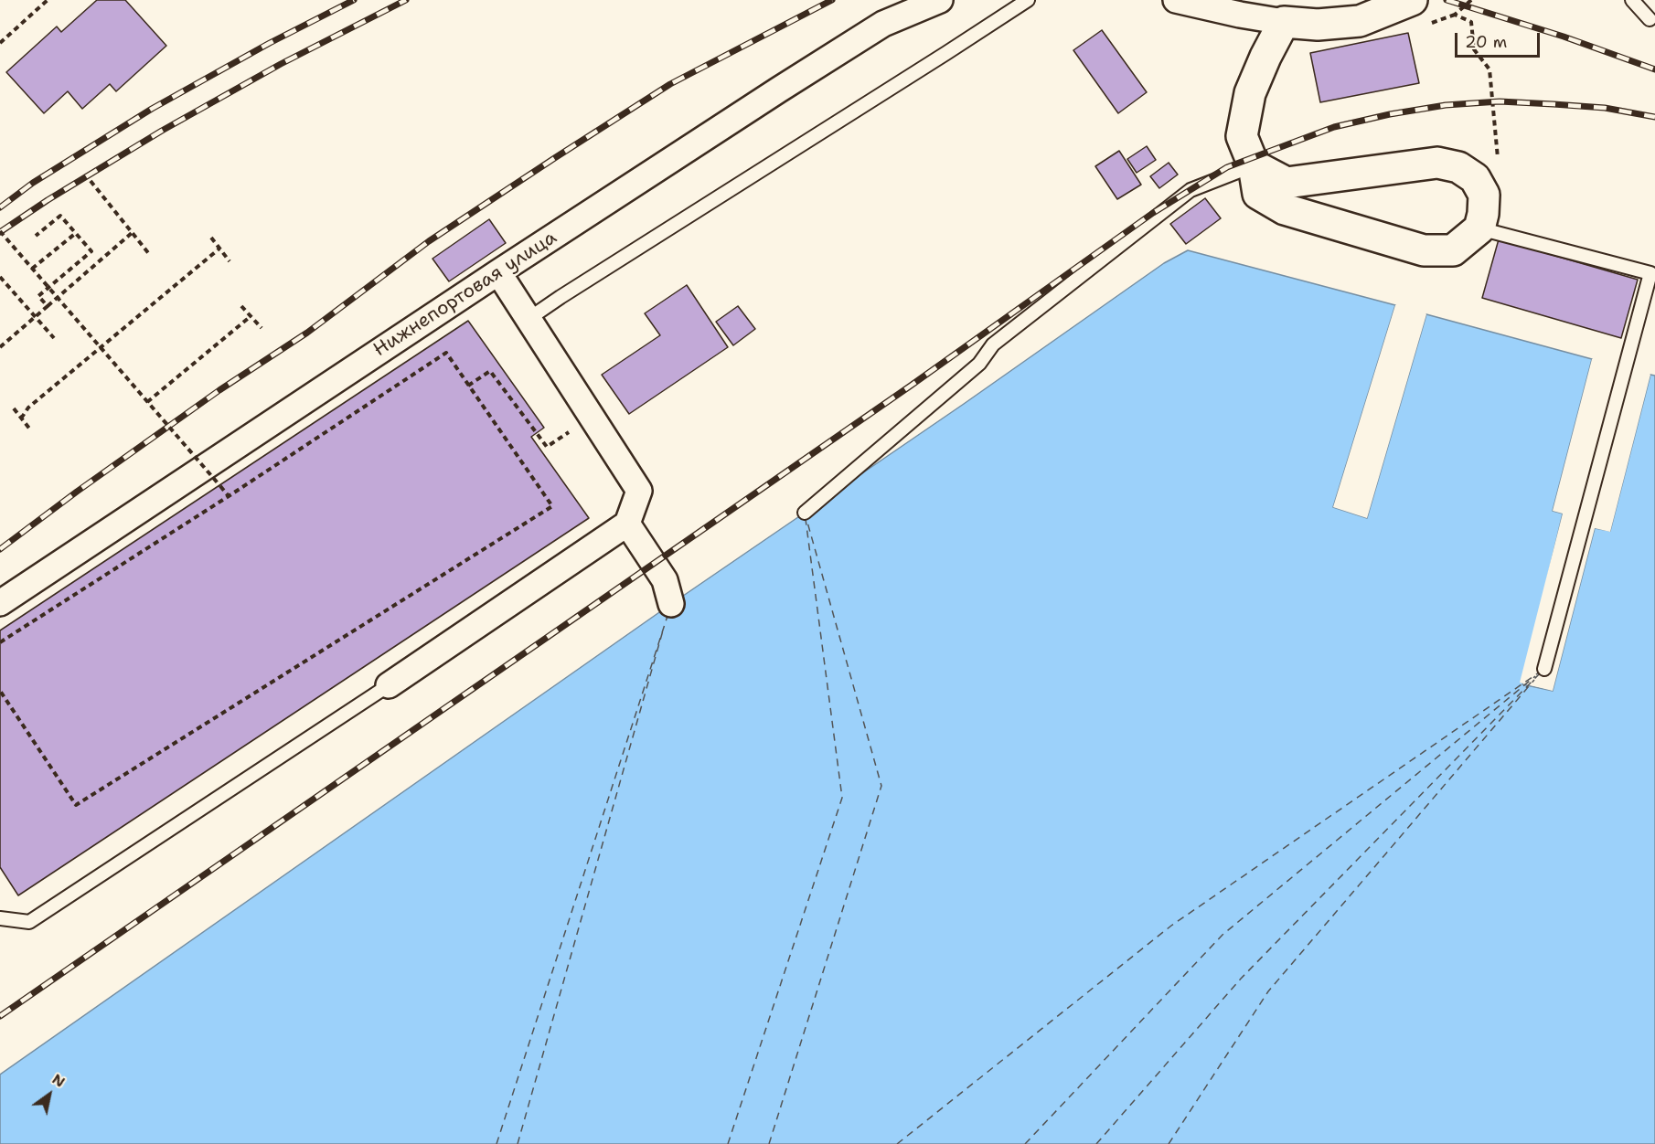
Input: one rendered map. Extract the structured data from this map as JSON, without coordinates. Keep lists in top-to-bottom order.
{
  "streets": {
    "street": ["Нижнепортовая улица"]
  },
  "scale_bar": "20 m",
  "north": "top right"
}
